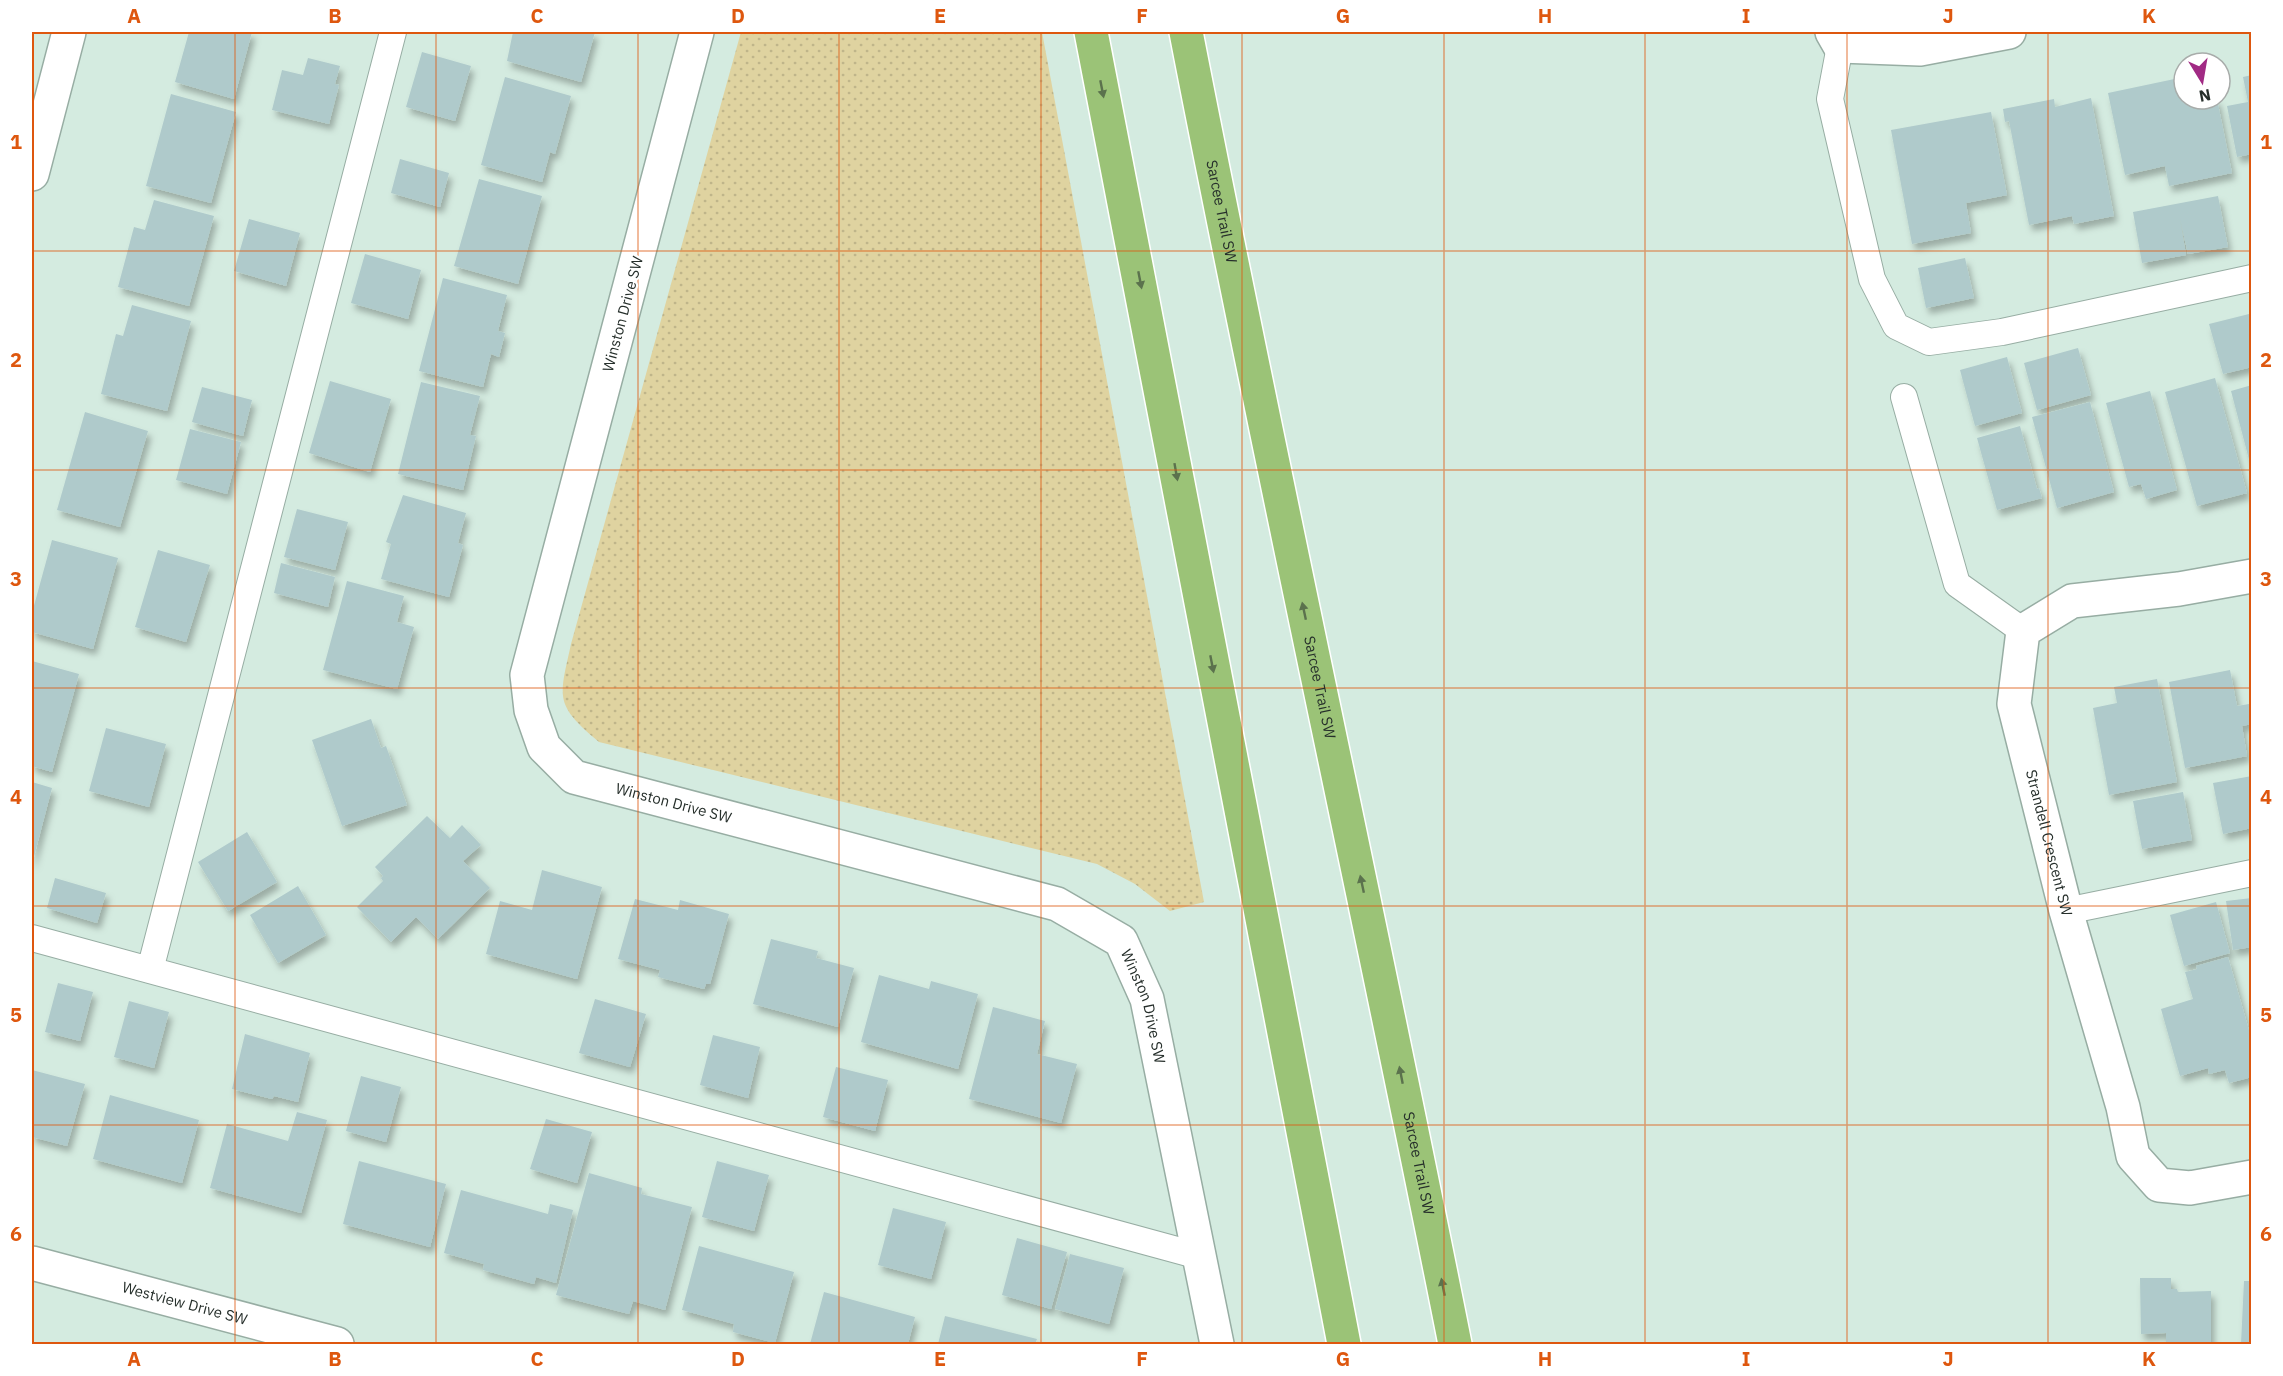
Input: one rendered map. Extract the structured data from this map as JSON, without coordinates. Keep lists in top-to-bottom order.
{
  "streets": {
    "highway": ["Sarcee Trail SW"],
    "street": ["Winston Drive SW", "Strandell Crescent SW", "Westview Drive SW"]
  },
  "north": "bottom",
  "grid": {
    "columns": [
      "A",
      "B",
      "C",
      "D",
      "E",
      "F",
      "G",
      "H",
      "I",
      "J",
      "K"
    ],
    "rows": [
      "1",
      "2",
      "3",
      "4",
      "5",
      "6"
    ]
  }
}
